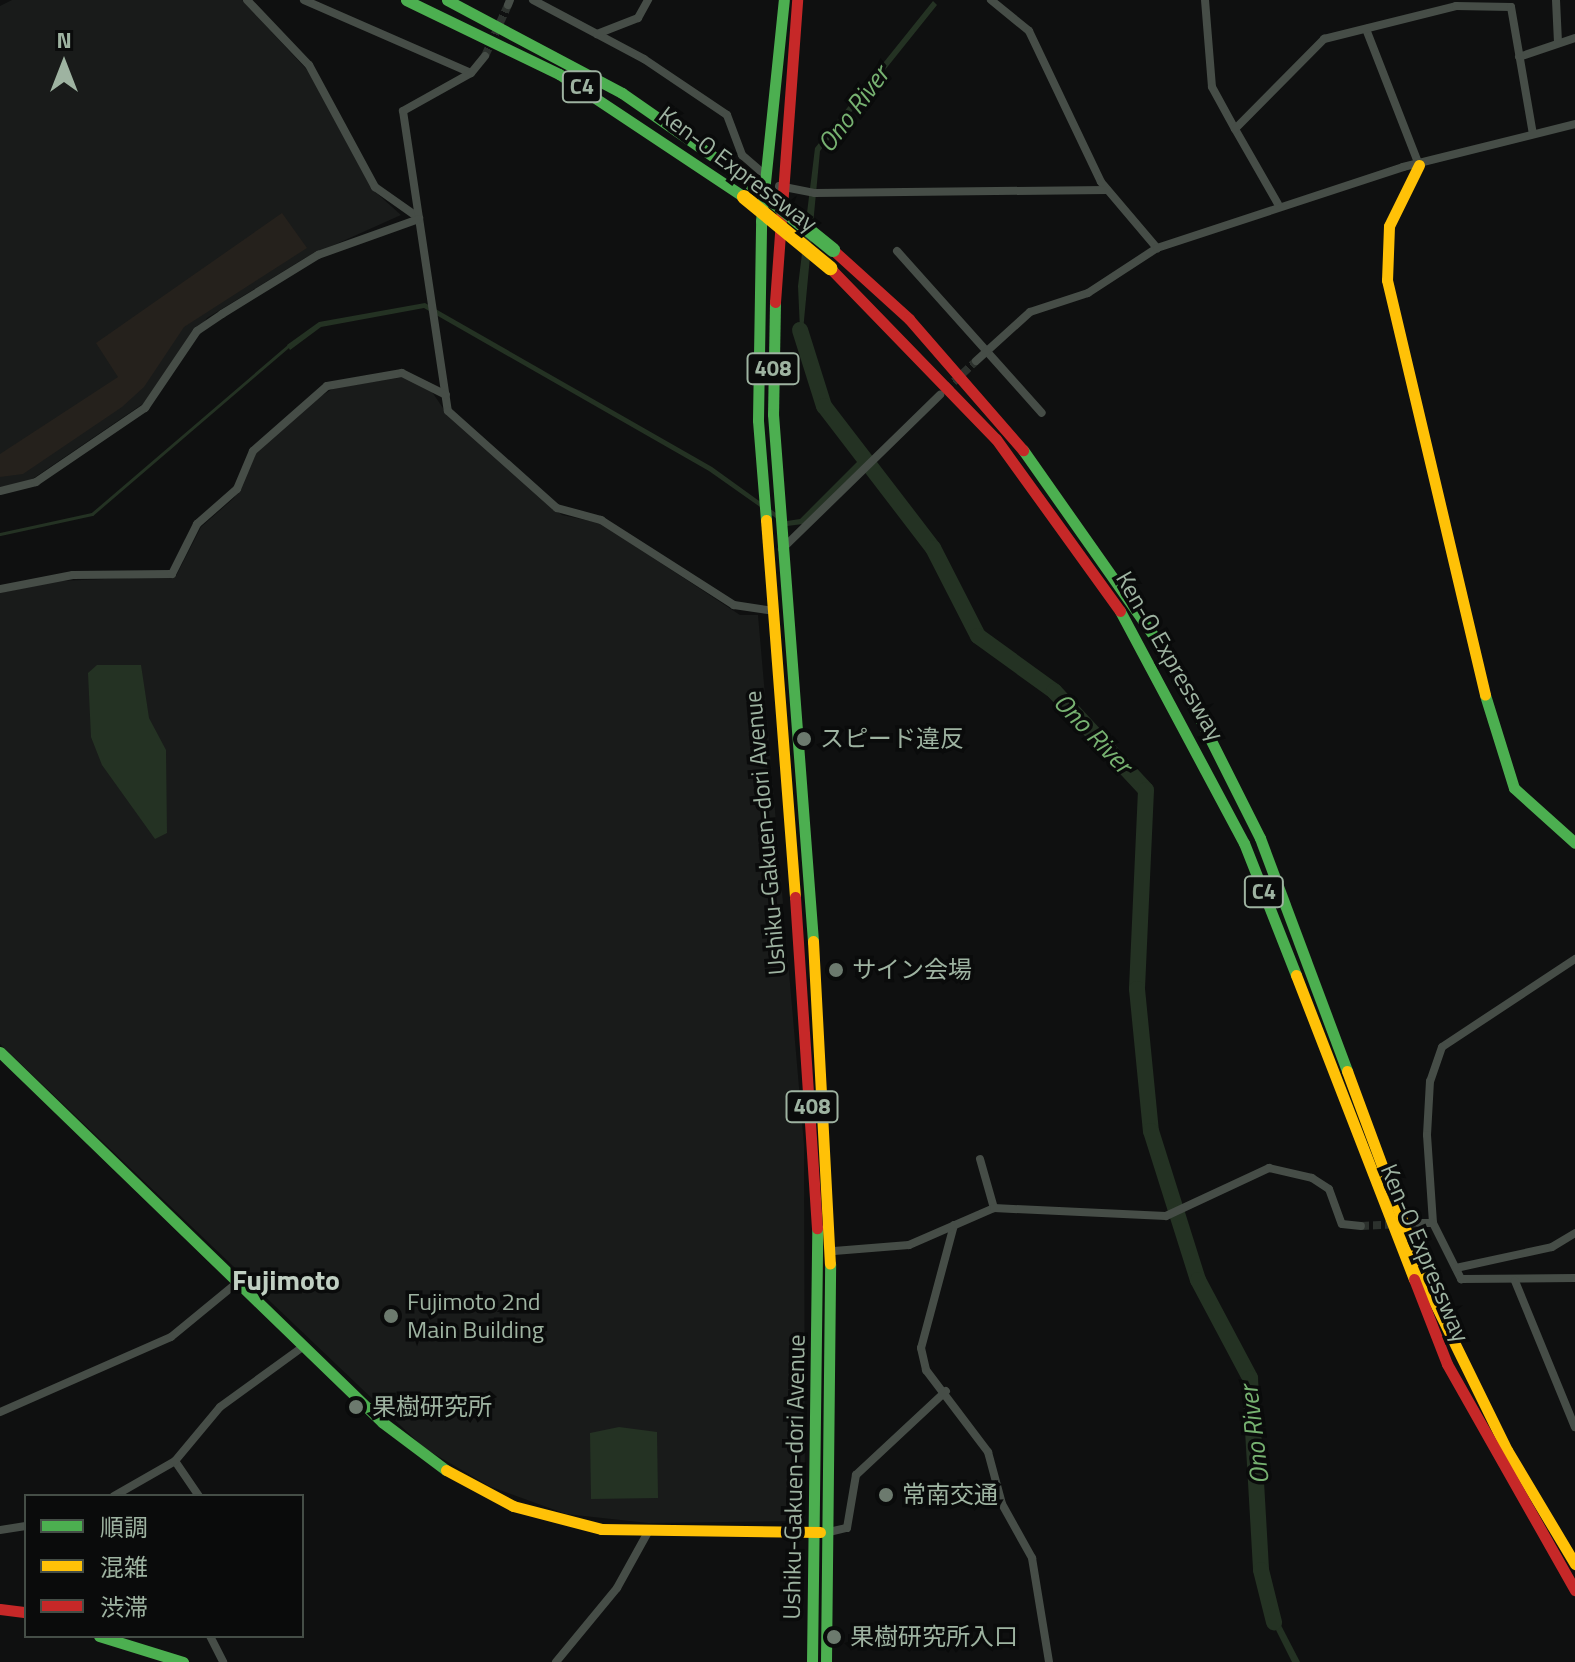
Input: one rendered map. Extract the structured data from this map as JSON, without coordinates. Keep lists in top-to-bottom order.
{
  "streets": {
    "main road": [
      "C4",
      "Ken-O Expressway",
      "408",
      "Ushiku-Gakuen-dori Avenue"
    ]
  },
  "districts": ["Fujimoto"],
  "water": ["Ono River"],
  "places": [
    "スピード違反",
    "サイン会場",
    "Fujimoto 2nd Main Building",
    "果樹研究所",
    "常南交通",
    "果樹研究所入口"
  ],
  "legend": ["順調", "混雑", "渋滞"],
  "north": "top"
}
